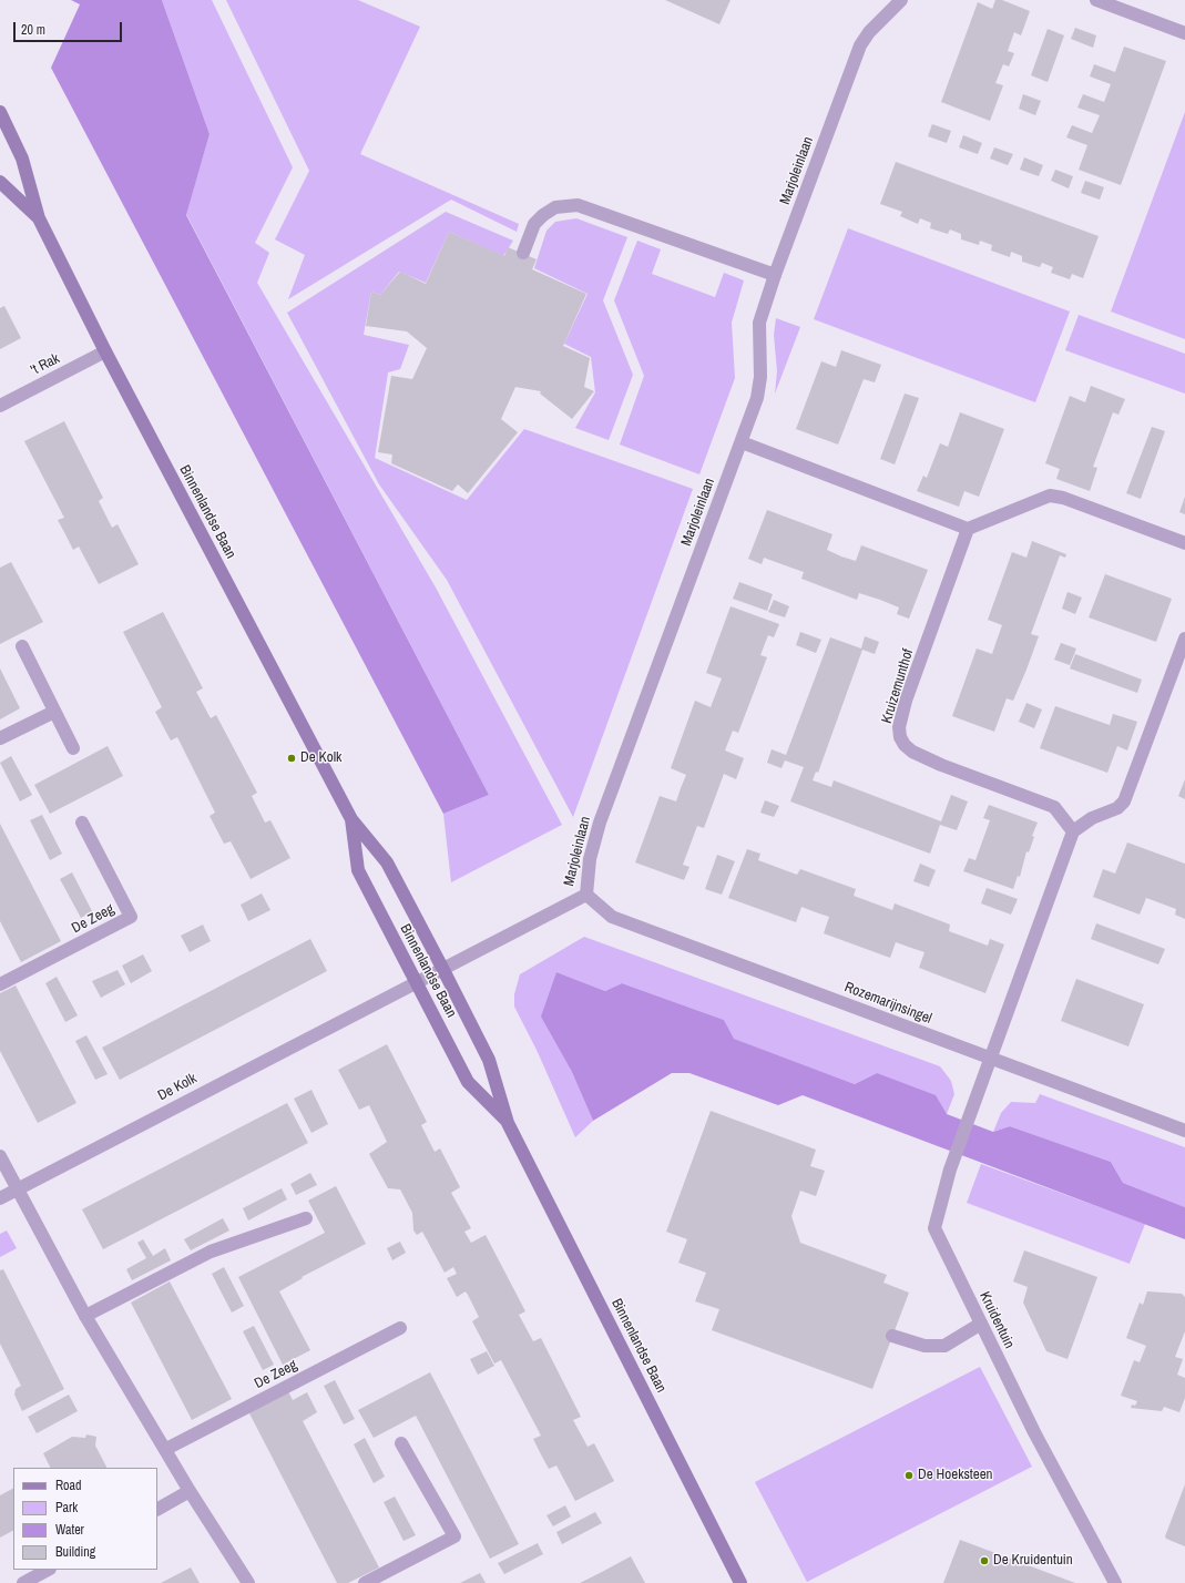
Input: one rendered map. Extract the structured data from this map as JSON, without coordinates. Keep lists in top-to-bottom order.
{
  "streets": {
    "street": [
      "Marjoleinlaan",
      "'t Rak",
      "Binnenlandse Baan",
      "Kruizemunthof",
      "De Zeeg",
      "Rozemarijnsingel",
      "De Kolk",
      "Kruidentuin"
    ]
  },
  "crossings": [
    ["Marjoleinlaan", "Binnenlandse Baan"],
    ["Marjoleinlaan", "Rozemarijnsingel"],
    ["Marjoleinlaan", "De Kolk"],
    ["'t Rak", "Binnenlandse Baan"],
    ["Binnenlandse Baan", "De Kolk"],
    ["Rozemarijnsingel", "Kruidentuin"]
  ],
  "places": ["De Kolk", "De Hoeksteen", "De Kruidentuin"],
  "legend": [
    "Road",
    "Park",
    "Water",
    "Building"
  ],
  "scale_bar": "20 m"
}
